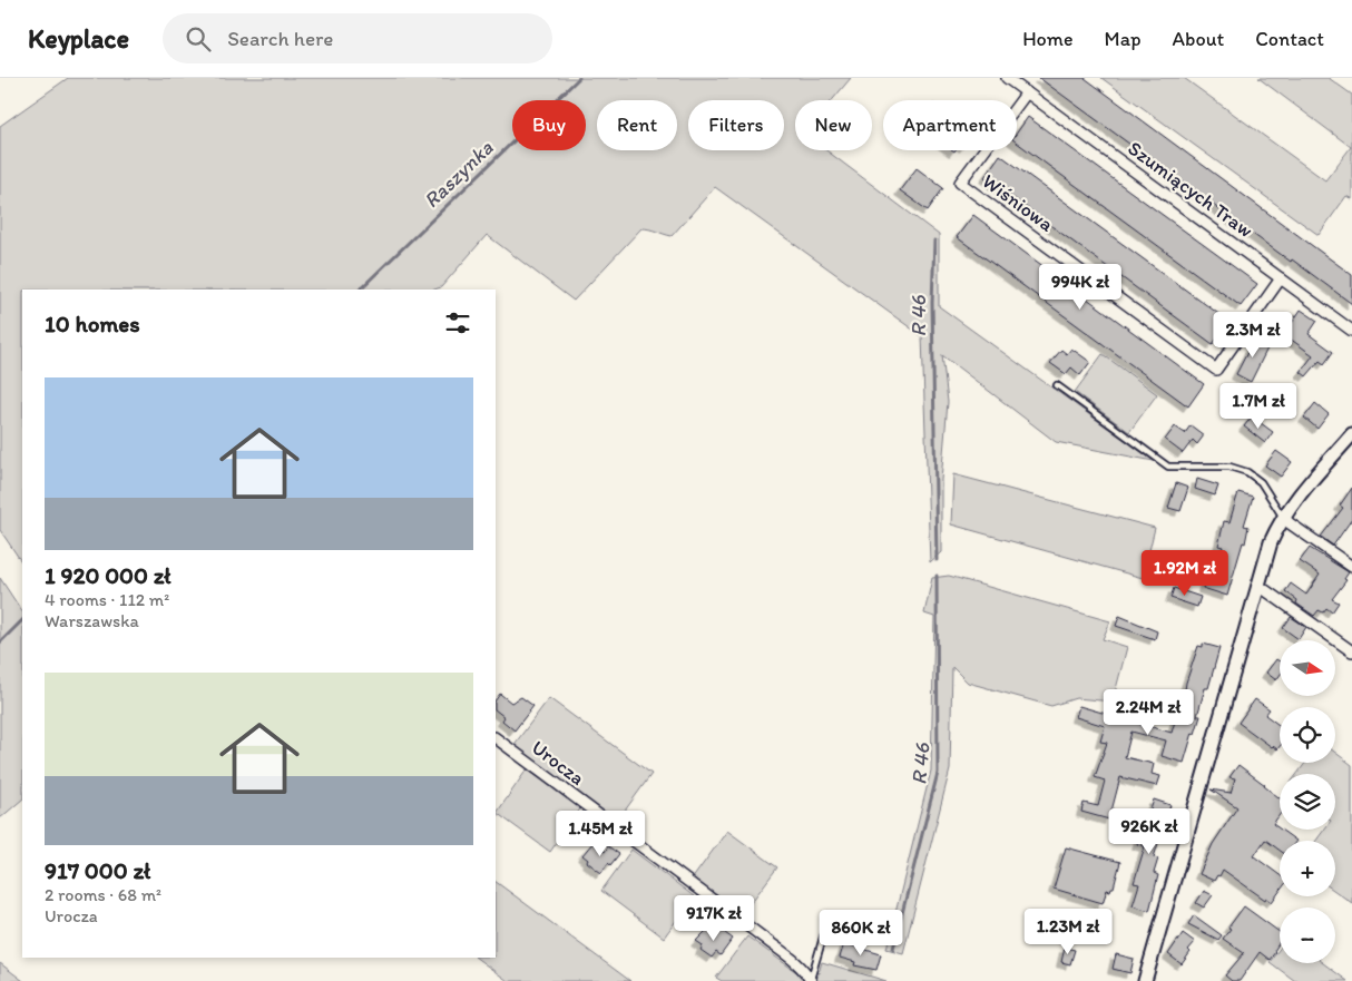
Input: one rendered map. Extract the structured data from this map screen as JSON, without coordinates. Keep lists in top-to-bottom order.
{
  "streets": {
    "street": ["Szumiących Traw", "Wiśniowa", "Urocza"]
  },
  "crossings": [
    ["Szumiących Traw", "Wiśniowa"]
  ],
  "water": ["Raszynka", "R 46"],
  "north": "right",
  "page": {
    "header": "Keyplace",
    "search": "Search here",
    "nav": [
      "Home",
      "Map",
      "About",
      "Contact"
    ],
    "chip": [
      "Buy",
      "Rent",
      "Filters",
      "New",
      "Apartment"
    ],
    "price": [
      "994K zł",
      "2.3M zł",
      "1.7M zł",
      "1.92M zł",
      "2.24M zł",
      "926K zł",
      "1.45M zł",
      "917K zł",
      "1.23M zł",
      "860K zł"
    ],
    "heading": "10 homes",
    "list": [
      {
        "name": "1 920 000 zł",
        "note": "4 rooms · 112 m² · Warszawska"
      },
      {
        "name": "917 000 zł",
        "note": "2 rooms · 68 m² · Urocza"
      }
    ],
    "map_buttons": ["+", "−"]
  }
}
